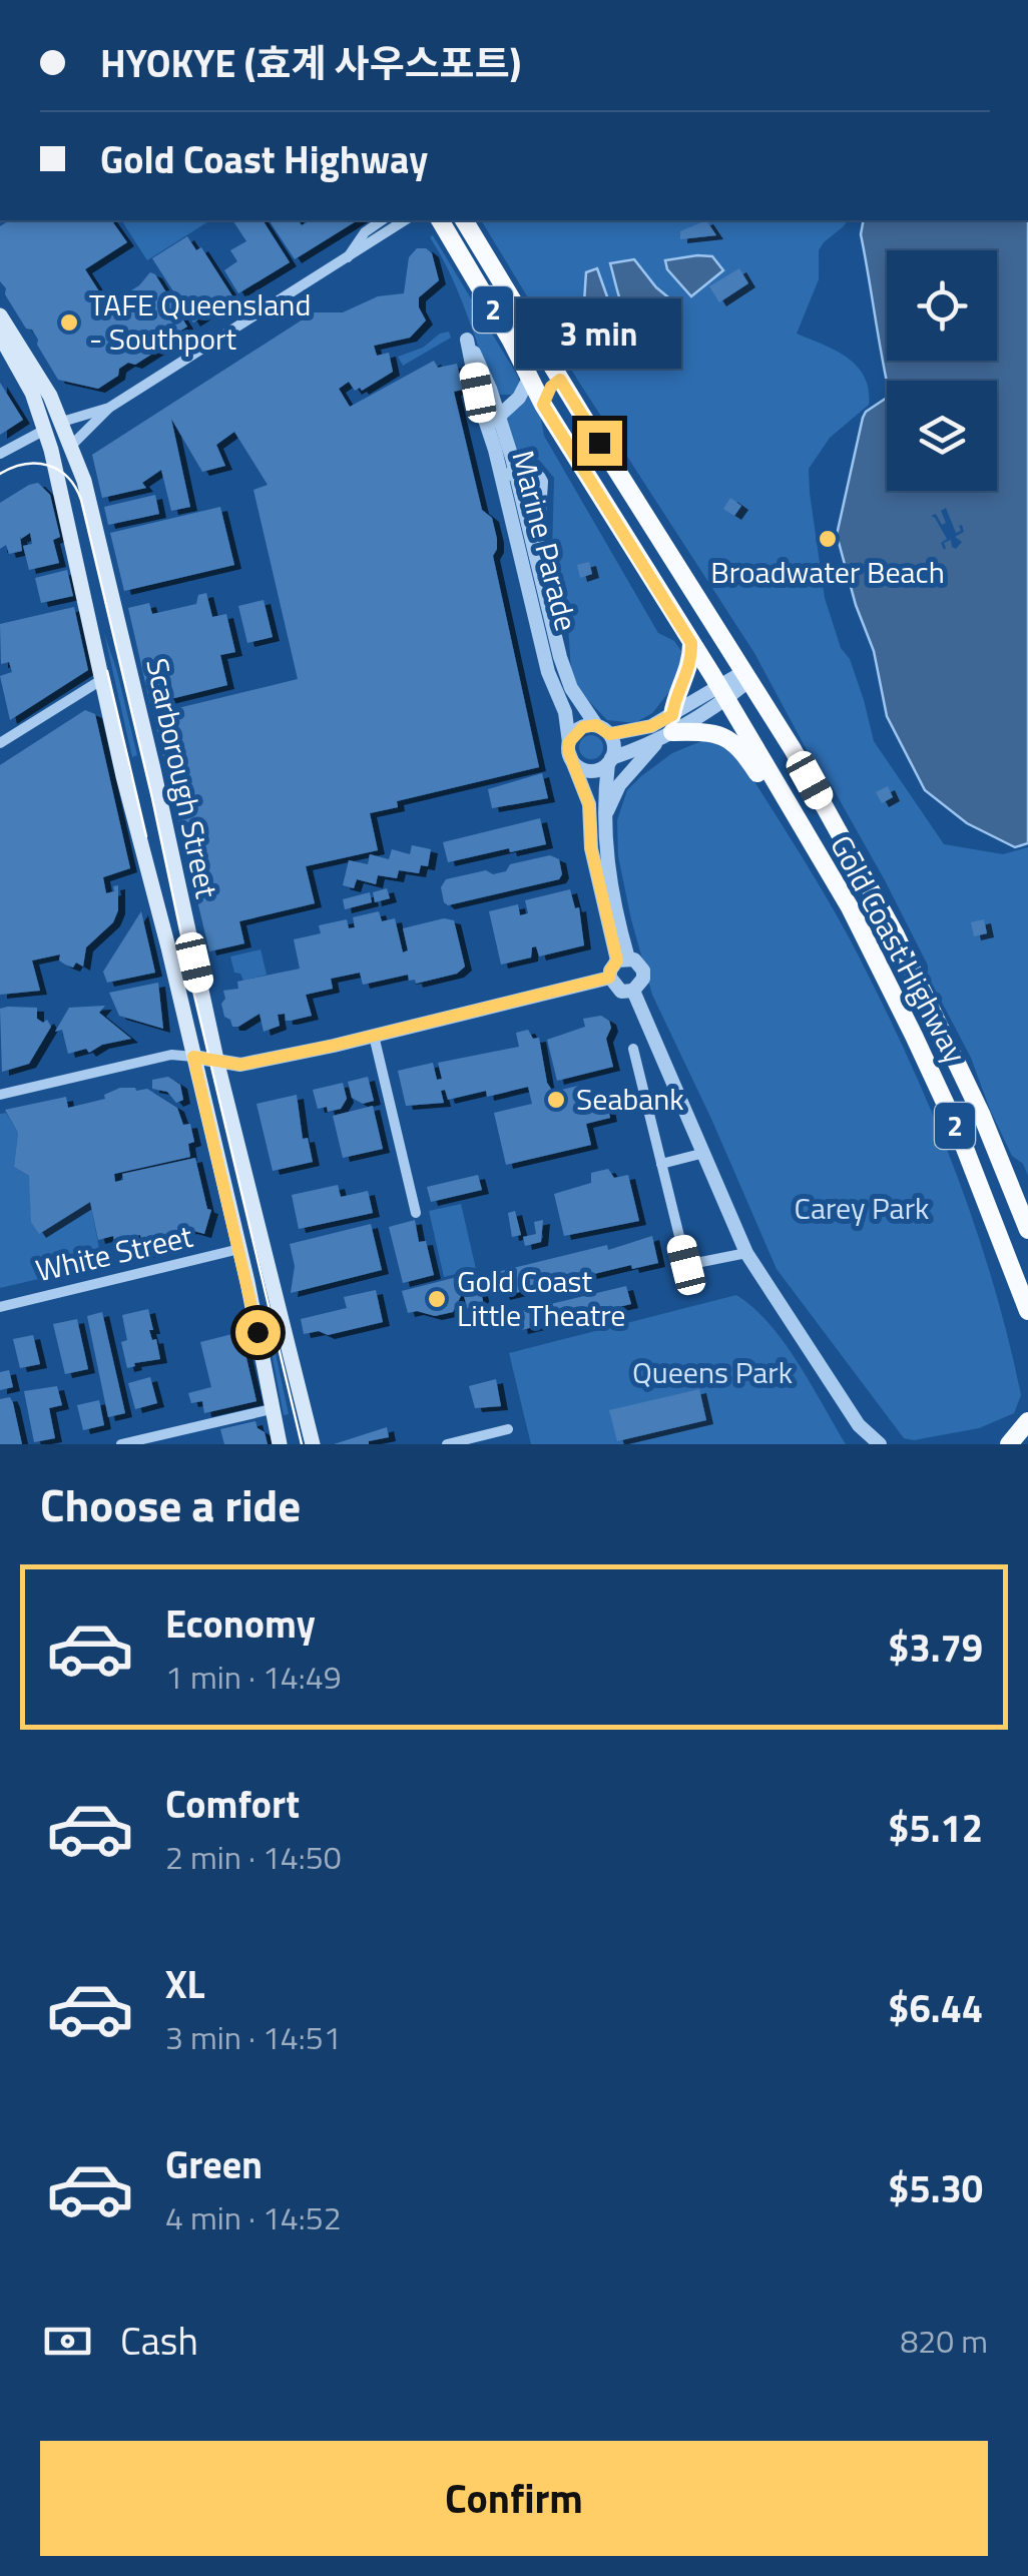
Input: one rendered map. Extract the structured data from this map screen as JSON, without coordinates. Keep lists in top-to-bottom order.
{
  "streets": {
    "highway": ["2", "Gold Coast Highway"],
    "main road": ["Scarborough Street"],
    "street": ["Marine Parade", "White Street"]
  },
  "crossings": [
    ["Scarborough Street", "White Street"]
  ],
  "parks": ["Carey Park", "Queens Park"],
  "places": [
    "TAFE Queensland - Southport",
    "Broadwater Beach",
    "Seabank",
    "Gold Coast Little Theatre"
  ],
  "page": {
    "banner": ["HYOKYE (효계 사우스포트)", "Gold Coast Highway"],
    "bubble": "3 min",
    "heading": "Choose a ride",
    "list": [
      {
        "name": "Economy",
        "note": "1 min · 14:49",
        "value": "$3.79"
      },
      {
        "name": "Comfort",
        "note": "2 min · 14:50",
        "value": "$5.12"
      },
      {
        "name": "XL",
        "note": "3 min · 14:51",
        "value": "$6.44"
      },
      {
        "name": "Green",
        "note": "4 min · 14:52",
        "value": "$5.30"
      }
    ],
    "pay": ["Cash", "820 m"],
    "buttons": "Confirm"
  }
}
